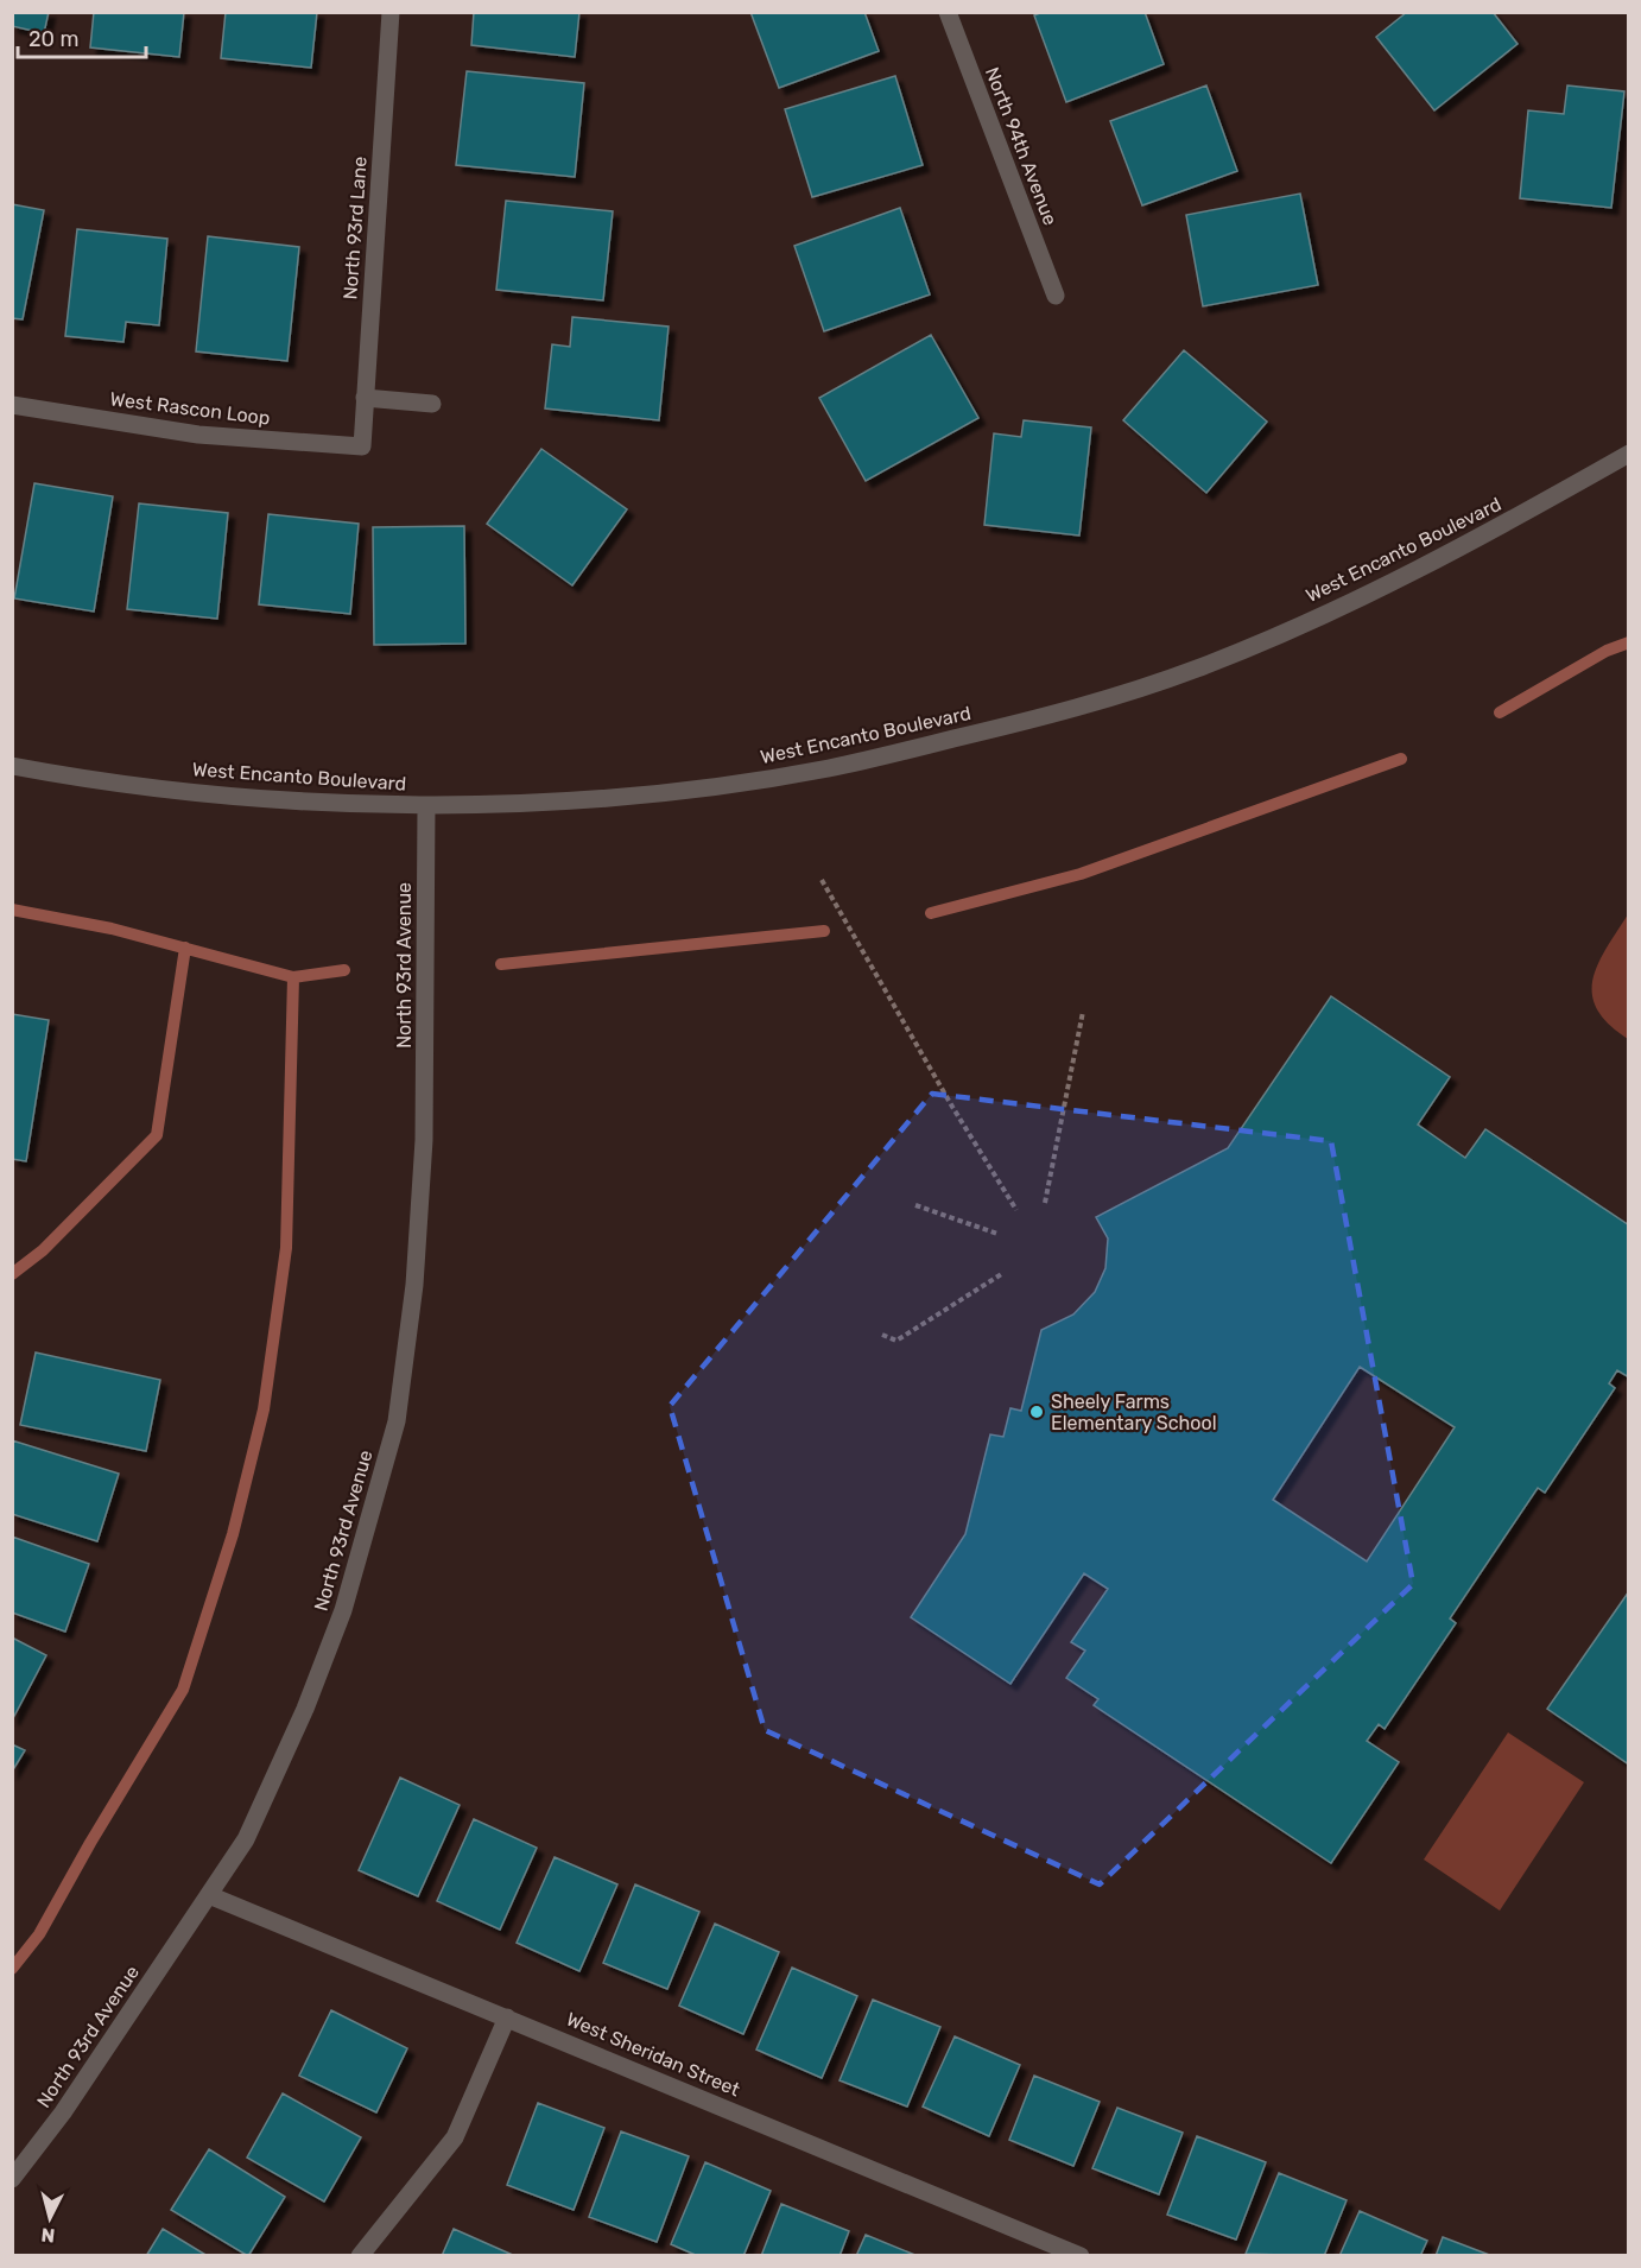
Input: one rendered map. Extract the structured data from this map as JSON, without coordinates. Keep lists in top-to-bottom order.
{
  "streets": {
    "street": [
      "North 94th Avenue",
      "North 93rd Lane",
      "West Rascon Loop",
      "West Encanto Boulevard",
      "North 93rd Avenue",
      "West Sheridan Street"
    ]
  },
  "crossings": [
    ["North 93rd Lane", "West Rascon Loop"],
    ["West Encanto Boulevard", "North 93rd Avenue"],
    ["North 93rd Avenue", "West Sheridan Street"]
  ],
  "places": ["Sheely Farms Elementary School"],
  "scale_bar": "20 m",
  "north": "bottom"
}
